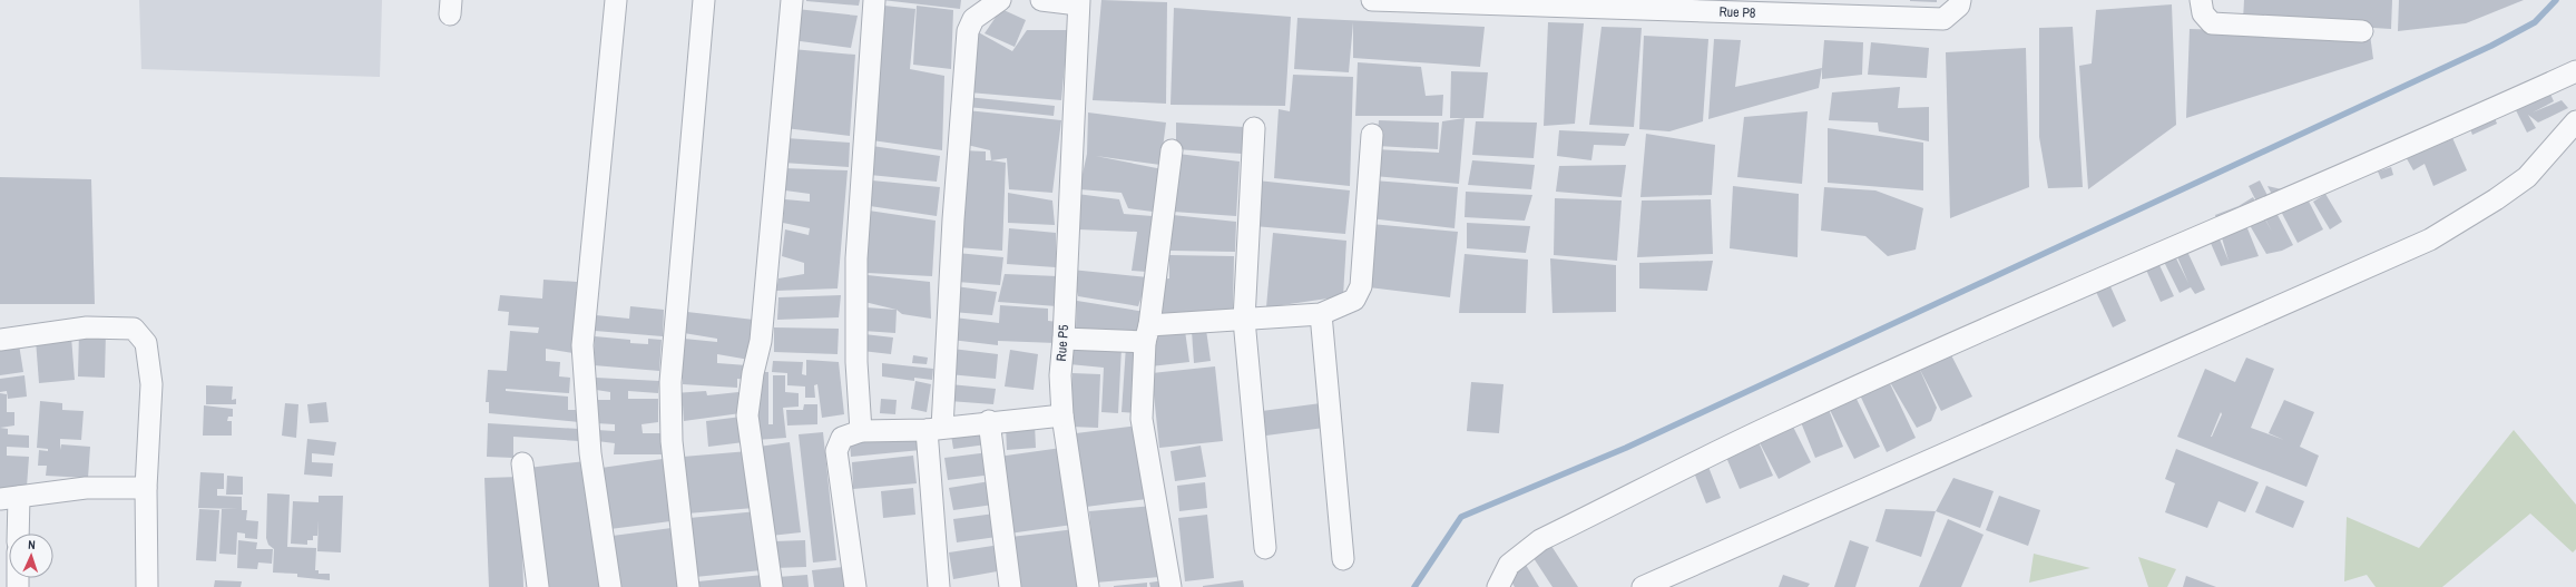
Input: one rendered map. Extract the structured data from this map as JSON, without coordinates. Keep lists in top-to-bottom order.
{
  "streets": {
    "street": ["Rue P8", "Rue P5"]
  },
  "north": "top"
}
